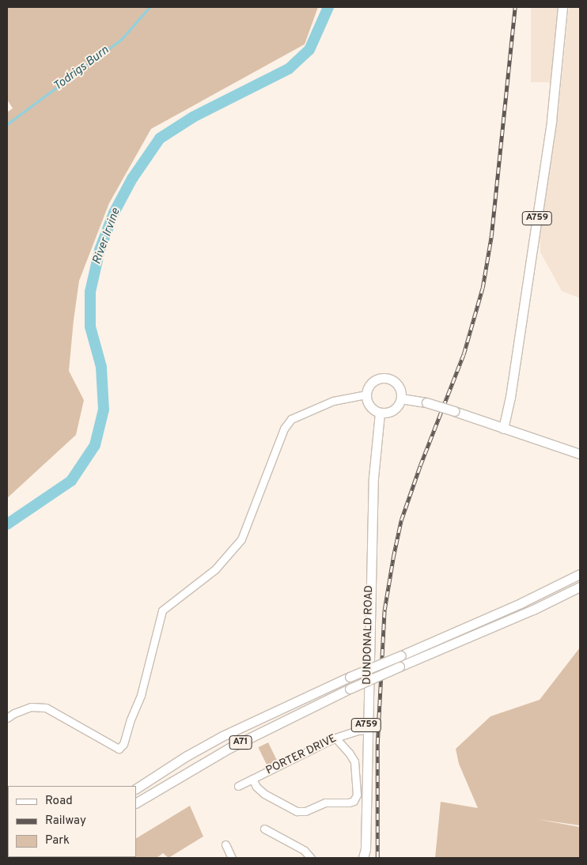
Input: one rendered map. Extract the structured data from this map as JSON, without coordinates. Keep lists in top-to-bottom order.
{
  "streets": {
    "main road": ["A759", "DUNDONALD ROAD", "A71"],
    "street": ["PORTER DRIVE"]
  },
  "crossings": [
    ["DUNDONALD ROAD", "PORTER DRIVE"]
  ],
  "water": ["Todrigs Burn", "River Irvine"],
  "legend": ["Road", "Railway", "Park"]
}
